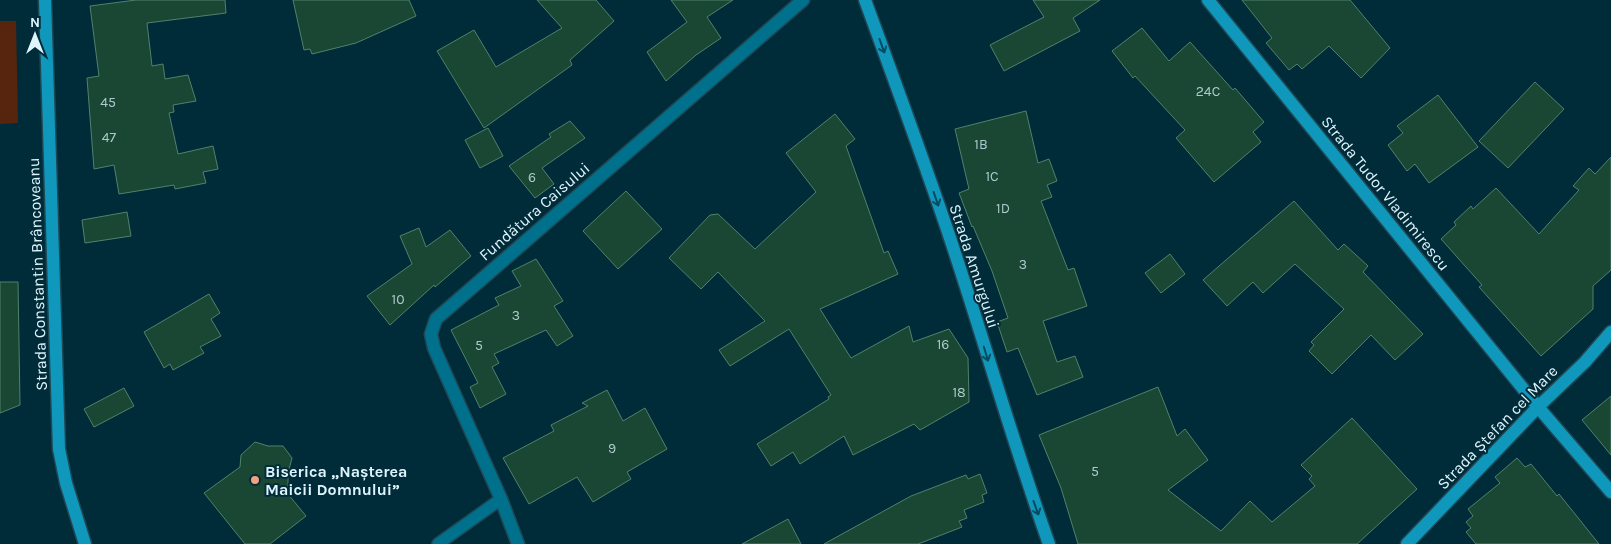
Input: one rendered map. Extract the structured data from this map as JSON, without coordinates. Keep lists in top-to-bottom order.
{
  "streets": {
    "street": [
      "Strada Tudor Vladimirescu",
      "Fundătura Caisului",
      "Strada Amurgului",
      "Strada Constantin Brâncoveanu",
      "Strada Ștefan cel Mare"
    ]
  },
  "crossings": [
    ["Strada Tudor Vladimirescu", "Strada Ștefan cel Mare"]
  ],
  "one_way": ["Strada Amurgului"],
  "places": ["Biserica „Nașterea Maicii Domnului”"],
  "house_numbers": [
    "24C",
    "45",
    "47",
    "1B",
    "1C",
    "6",
    "1D",
    "3",
    "10",
    "3",
    "16",
    "5",
    "18",
    "9",
    "5"
  ],
  "north": "top"
}
